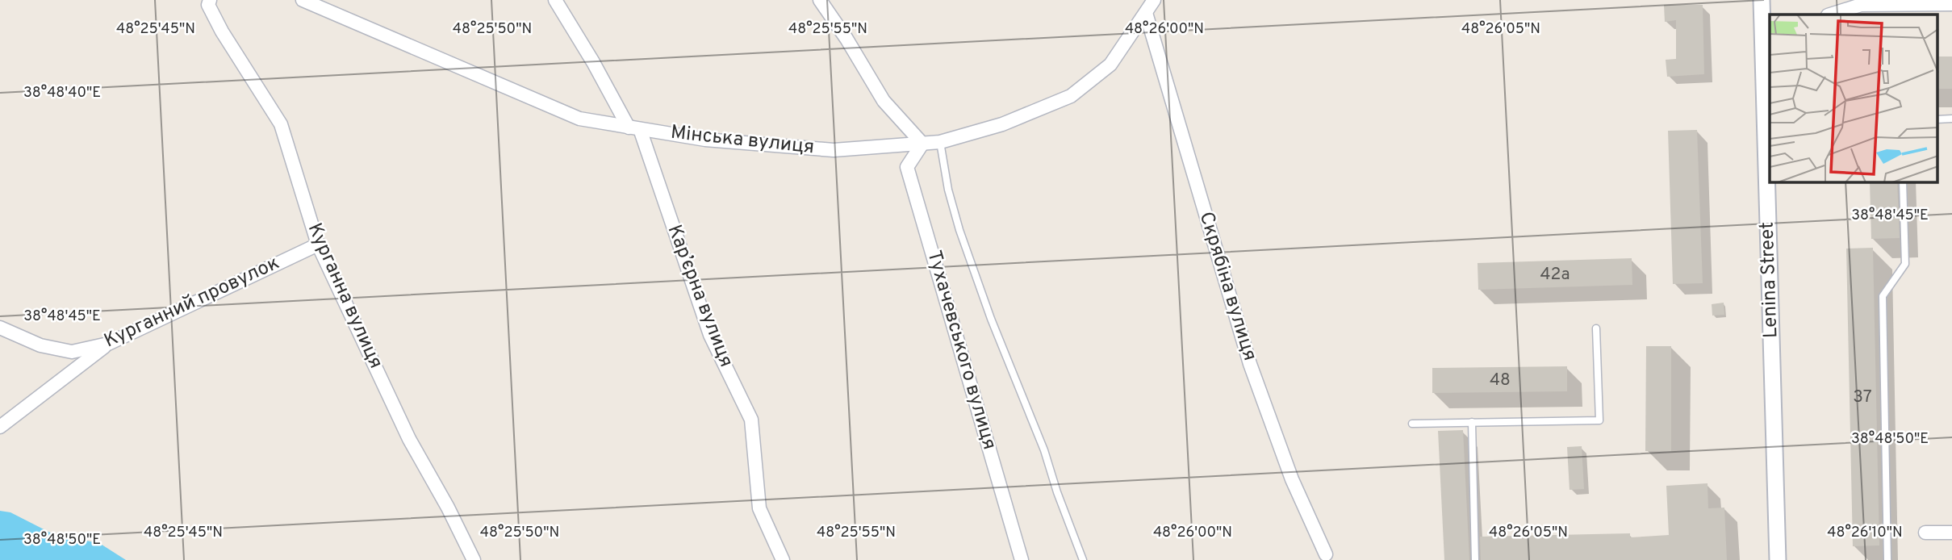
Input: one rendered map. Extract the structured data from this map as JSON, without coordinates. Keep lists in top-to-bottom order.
{
  "streets": {
    "street": [
      "Мінська вулиця",
      "Lenina Street",
      "Скрябіна вулиця",
      "Курганна вулиця",
      "Кар’єрна вулиця",
      "Курганний провулок",
      "Тухачевського вулиця"
    ]
  },
  "crossings": [
    ["Мінська вулиця", "Скрябіна вулиця"],
    ["Мінська вулиця", "Кар’єрна вулиця"],
    ["Мінська вулиця", "Тухачевського вулиця"],
    ["Курганна вулиця", "Курганний провулок"]
  ],
  "house_numbers": ["42а", "48", "37"],
  "coordinates": [
    "48°25'45\"N",
    "48°25'50\"N",
    "48°25'55\"N",
    "48°26'00\"N",
    "48°26'05\"N",
    "38°48'40\"E",
    "38°48'45\"E",
    "38°48'50\"E",
    "48°26'10\"N"
  ]
}
